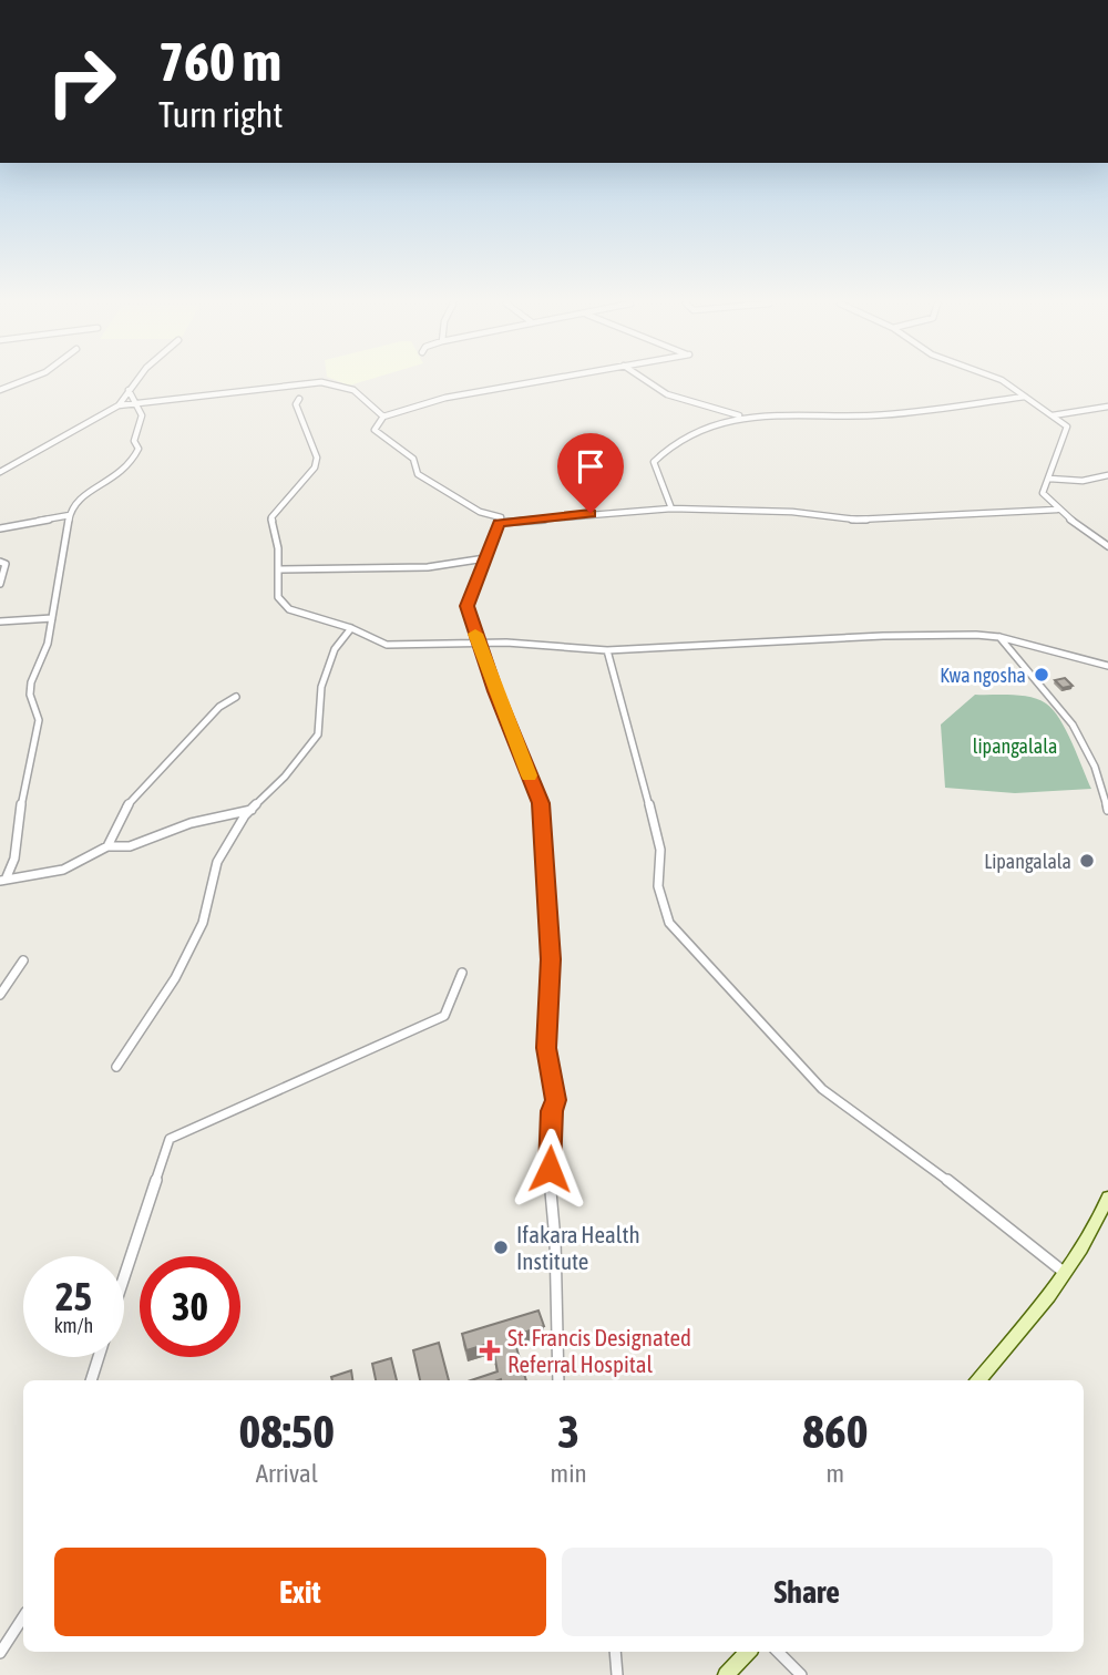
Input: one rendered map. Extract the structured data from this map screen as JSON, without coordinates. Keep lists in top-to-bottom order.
{
  "parks": ["lipangalala"],
  "places": {
    "other": ["Kwa ngosha", "Lipangalala", "Ifakara Health Institute"],
    "health": ["St. Francis Designated Referral Hospital"]
  },
  "page": {
    "turn": ["760 m", "Turn right"],
    "speed": "25 km/h",
    "limit": "30",
    "eta": [
      "08:50",
      "Arrival",
      "3",
      "min",
      "860",
      "m"
    ],
    "buttons": ["Exit", "Share"]
  }
}
